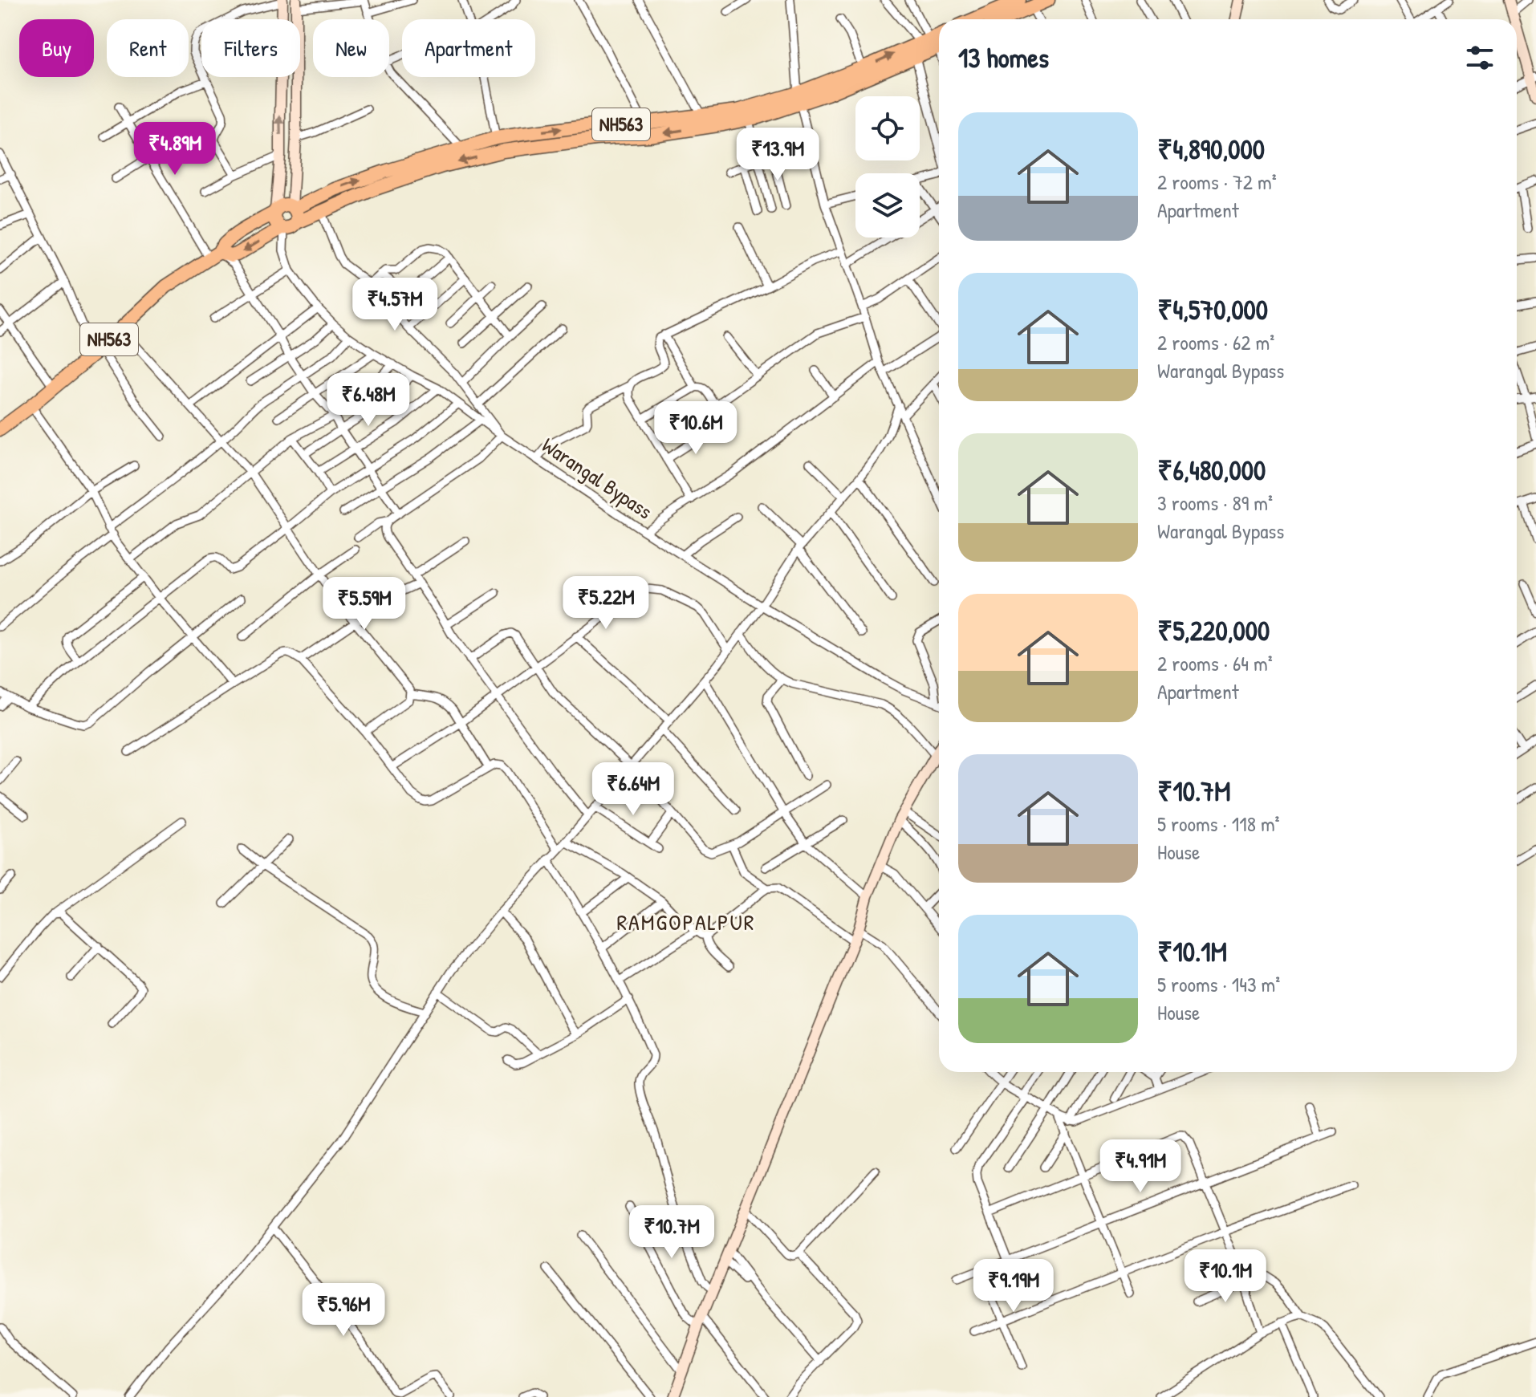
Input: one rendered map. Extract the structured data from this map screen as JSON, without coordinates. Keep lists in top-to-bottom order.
{
  "streets": {
    "highway": ["NH563"],
    "street": ["Warangal Bypass"]
  },
  "crossings": [
    ["NH563", "Warangal Bypass"]
  ],
  "districts": ["RAMGOPALPUR"],
  "page": {
    "chip": [
      "Buy",
      "Rent",
      "Filters",
      "New",
      "Apartment"
    ],
    "heading": "13 homes",
    "list": [
      {
        "name": "₹4,890,000",
        "note": "2 rooms · 72 m² · Apartment"
      },
      {
        "name": "₹4,570,000",
        "note": "2 rooms · 62 m² · Warangal Bypass"
      },
      {
        "name": "₹6,480,000",
        "note": "3 rooms · 89 m² · Warangal Bypass"
      },
      {
        "name": "₹5,220,000",
        "note": "2 rooms · 64 m² · Apartment"
      },
      {
        "name": "₹10.7M",
        "note": "5 rooms · 118 m² · House"
      },
      {
        "name": "₹10.1M",
        "note": "5 rooms · 143 m² · House"
      }
    ],
    "price": [
      "₹4.89M",
      "₹13.9M",
      "₹4.57M",
      "₹6.48M",
      "₹10.6M",
      "₹5.22M",
      "₹5.59M",
      "₹6.64M",
      "₹4.91M",
      "₹10.7M",
      "₹10.1M",
      "₹9.19M",
      "₹5.96M"
    ]
  }
}
